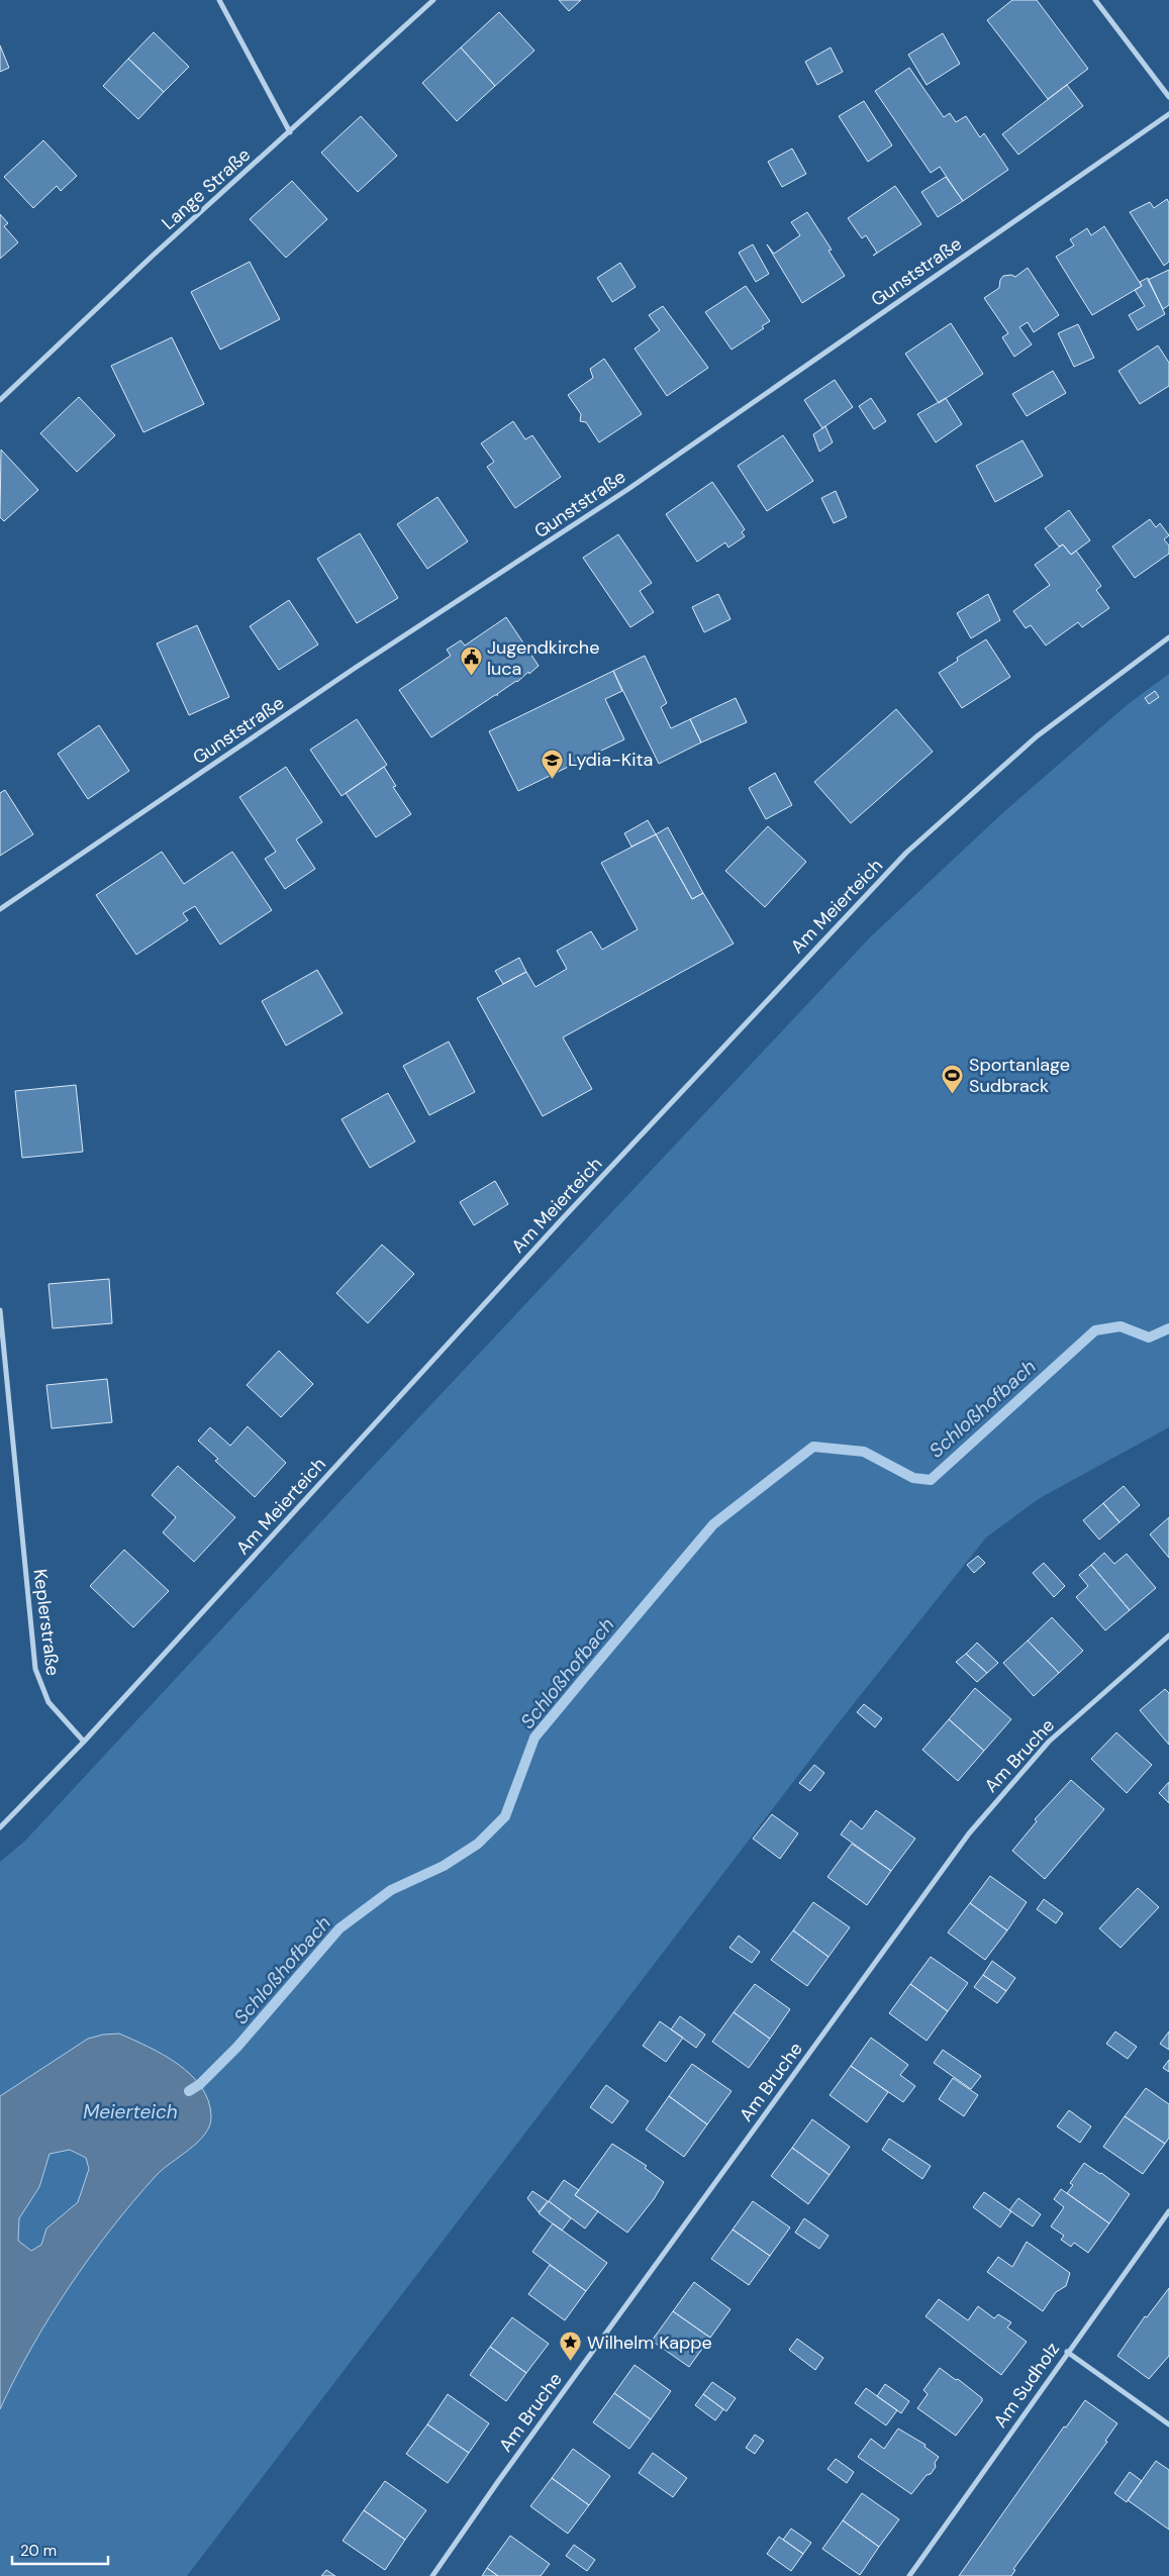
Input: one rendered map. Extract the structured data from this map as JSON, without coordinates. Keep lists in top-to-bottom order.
{
  "streets": {
    "street": [
      "Lange Straße",
      "Gunststraße",
      "Am Meierteich",
      "Keplerstraße",
      "Am Bruche",
      "Am Sudholz"
    ]
  },
  "crossings": [
    ["Am Meierteich", "Keplerstraße"]
  ],
  "water": ["Schloßhofbach", "Meierteich"],
  "places": {
    "public building": ["Jugendkirche luca"],
    "school or university": ["Lydia-Kita"],
    "sports": ["Sportanlage Sudbrack"],
    "place": ["Wilhelm Kappe"]
  },
  "scale_bar": "20 m"
}
